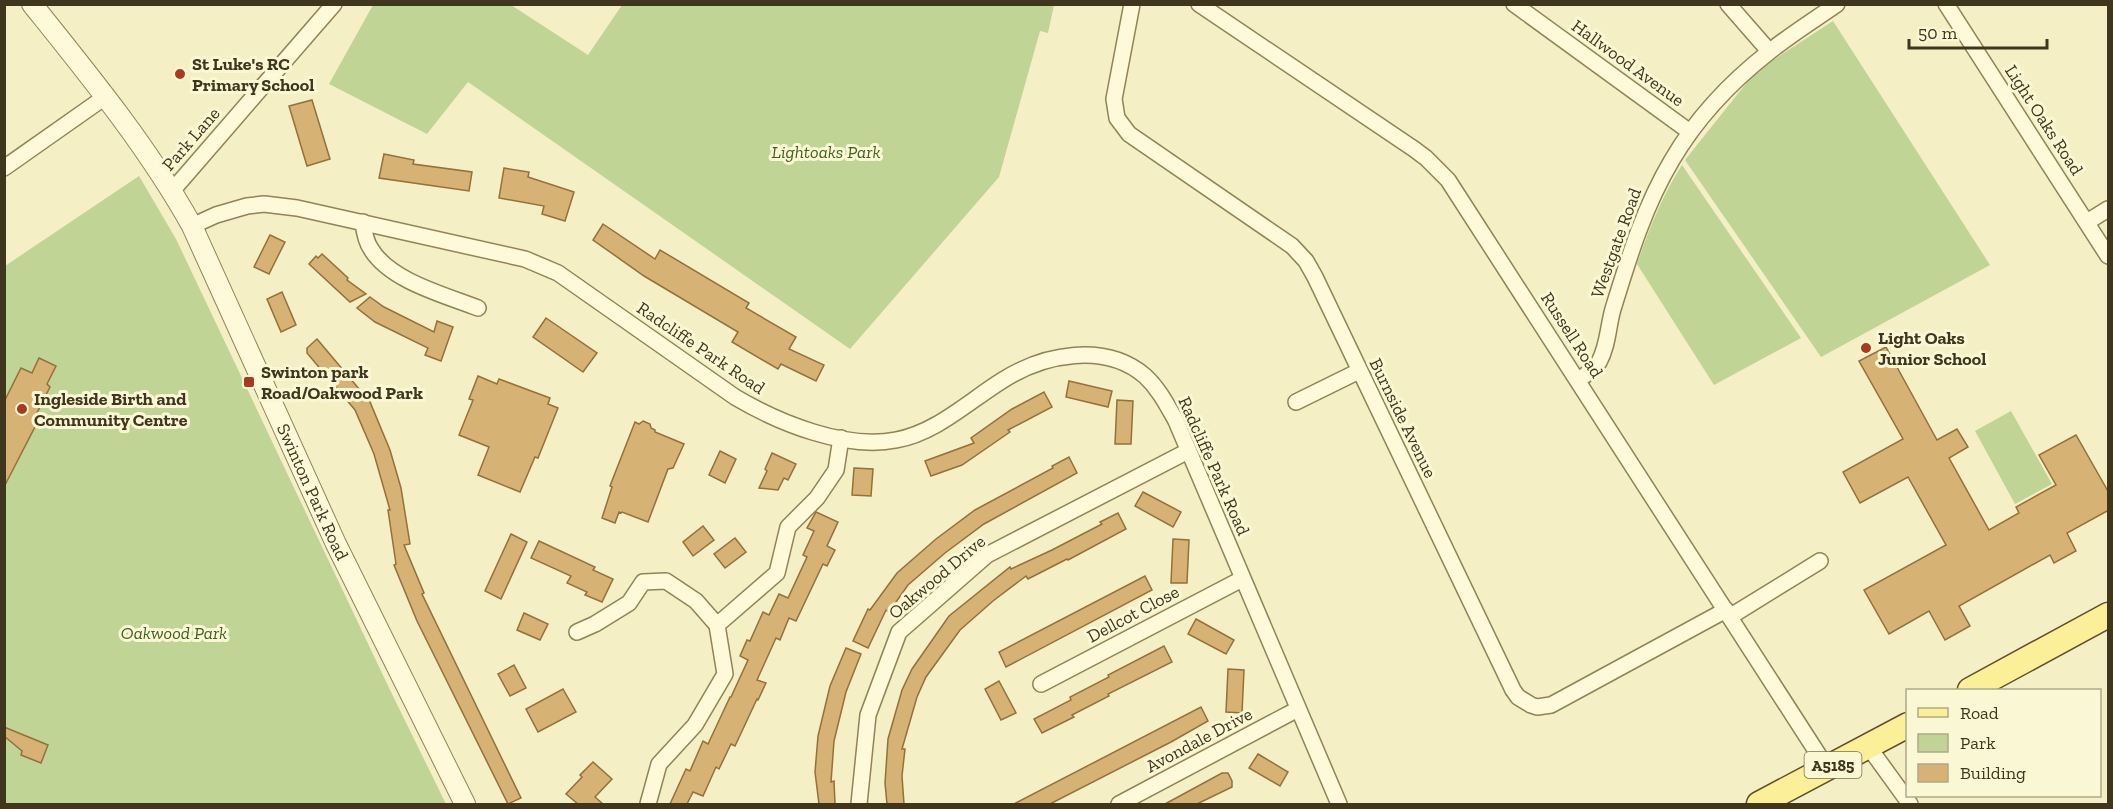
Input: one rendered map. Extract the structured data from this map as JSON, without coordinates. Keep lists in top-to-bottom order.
{
  "streets": {
    "main road": ["A5185"],
    "street": [
      "Hallwood Avenue",
      "Light Oaks Road",
      "Park Lane",
      "Westgate Road",
      "Russell Road",
      "Radcliffe Park Road",
      "Burnside Avenue",
      "Swinton Park Road",
      "Oakwood Drive",
      "Dellcot Close",
      "Avondale Drive"
    ]
  },
  "crossings": [
    ["Hallwood Avenue", "Westgate Road"],
    ["Park Lane", "Swinton Park Road"],
    ["Westgate Road", "Russell Road"],
    ["Russell Road", "Burnside Avenue"],
    ["Russell Road", "A5185"],
    ["Radcliffe Park Road", "Swinton Park Road"],
    ["Radcliffe Park Road", "Oakwood Drive"],
    ["Radcliffe Park Road", "Dellcot Close"],
    ["Radcliffe Park Road", "Avondale Drive"]
  ],
  "parks": ["Lightoaks Park", "Oakwood Park"],
  "places": {
    "other": ["St Luke's RC Primary School", "Light Oaks Junior School", "Ingleside Birth and Community Centre"],
    "transit": ["Swinton park Road/Oakwood Park"]
  },
  "legend": ["Road", "Park", "Building"],
  "scale_bar": "50 m"
}
